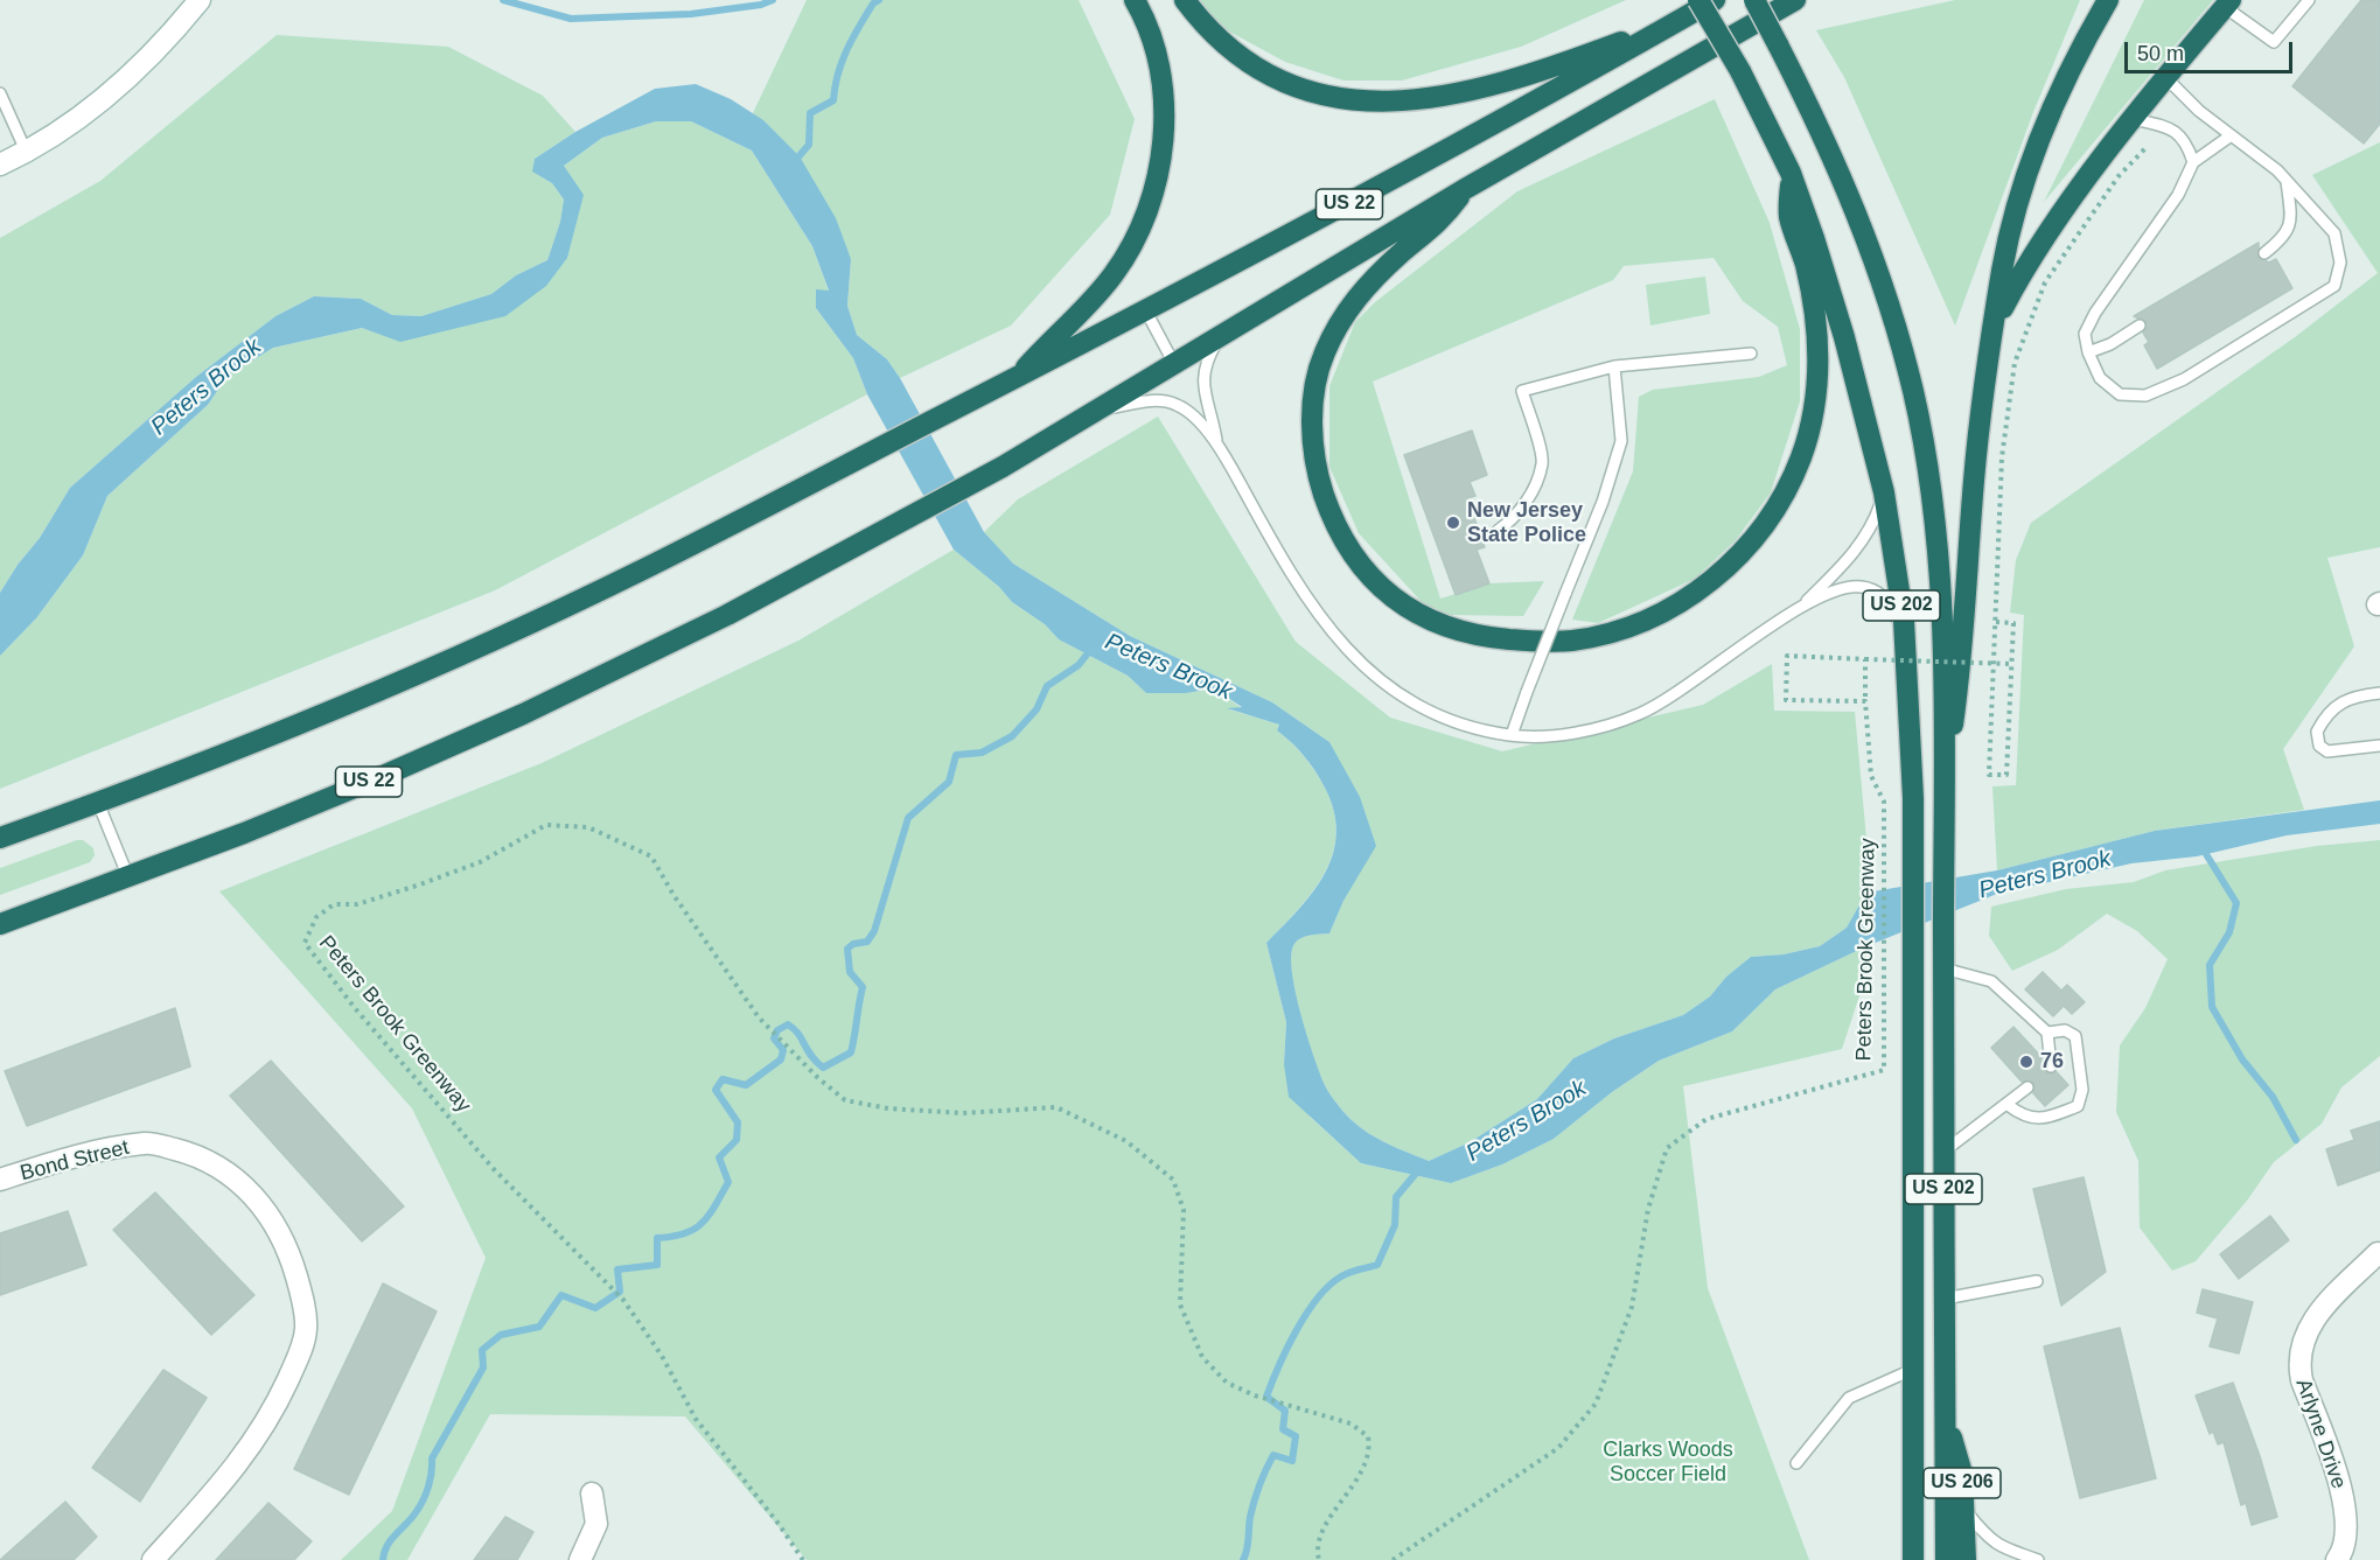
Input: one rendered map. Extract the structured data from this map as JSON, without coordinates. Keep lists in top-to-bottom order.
{
  "streets": {
    "highway": ["US 22", "US 202", "US 206"],
    "street": ["Bond Street", "Arlyne Drive"],
    "path": ["Peters Brook Greenway"]
  },
  "crossings": [
    ["US 202", "US 206"]
  ],
  "water": ["Peters Brook"],
  "parks": ["Clarks Woods Soccer Field"],
  "places": ["New Jersey State Police", "76"],
  "scale_bar": "50 m"
}
